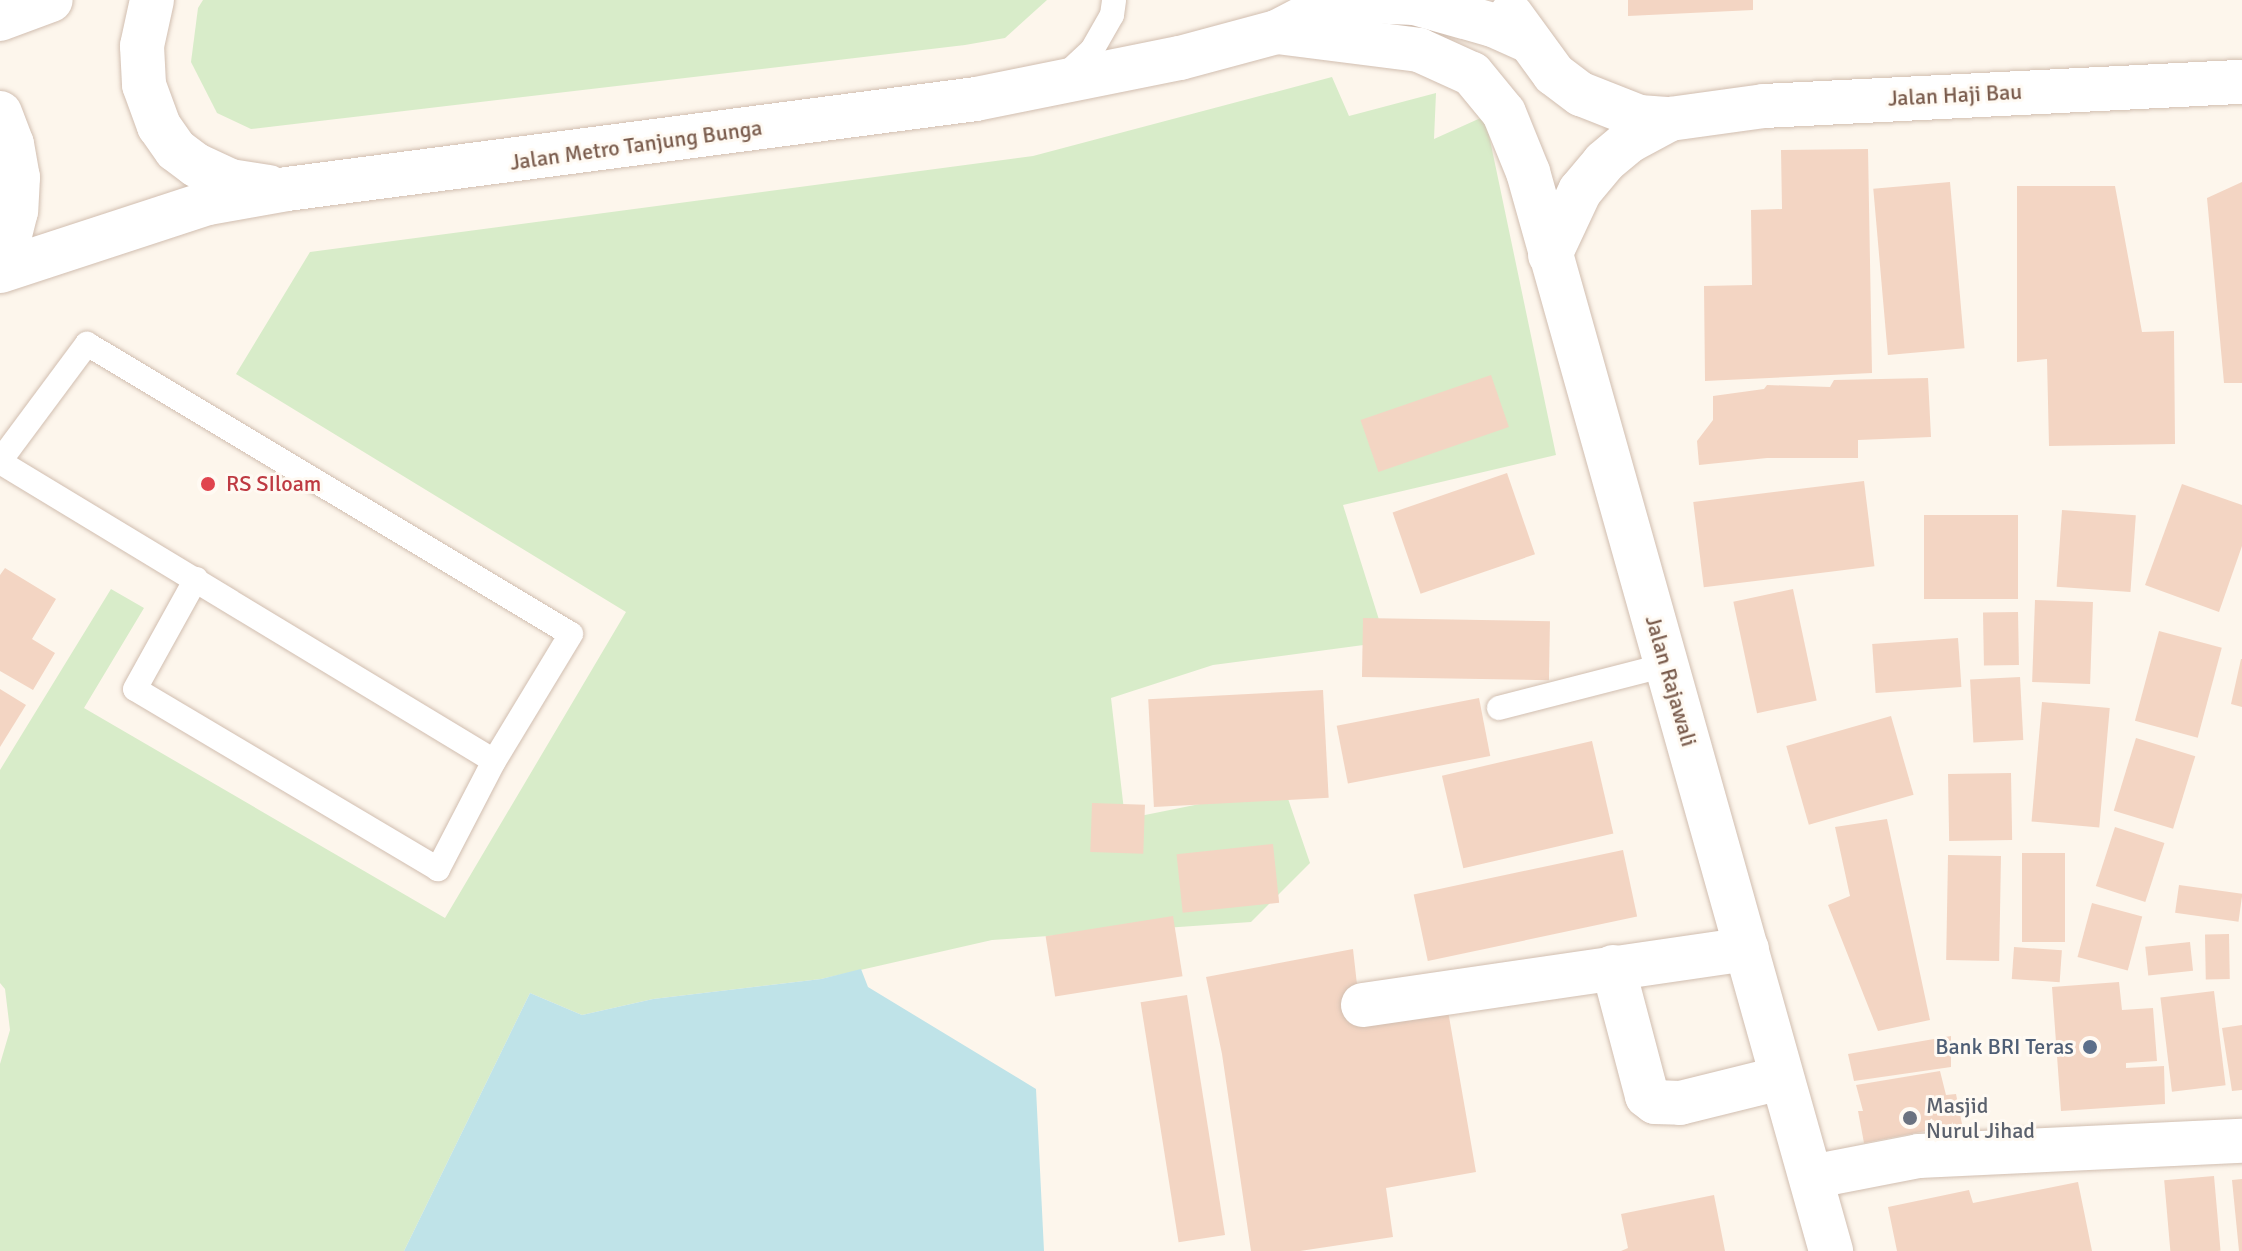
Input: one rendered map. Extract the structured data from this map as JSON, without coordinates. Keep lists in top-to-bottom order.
{
  "streets": {
    "main road": ["Jalan Haji Bau", "Jalan Metro Tanjung Bunga", "Jalan Rajawali"]
  },
  "crossings": [
    ["Jalan Haji Bau", "Jalan Metro Tanjung Bunga"],
    ["Jalan Haji Bau", "Jalan Rajawali"],
    ["Jalan Metro Tanjung Bunga", "Jalan Rajawali"]
  ],
  "places": ["RS SIloam", "Bank BRI Teras", "Masjid Nurul Jihad"]
}
